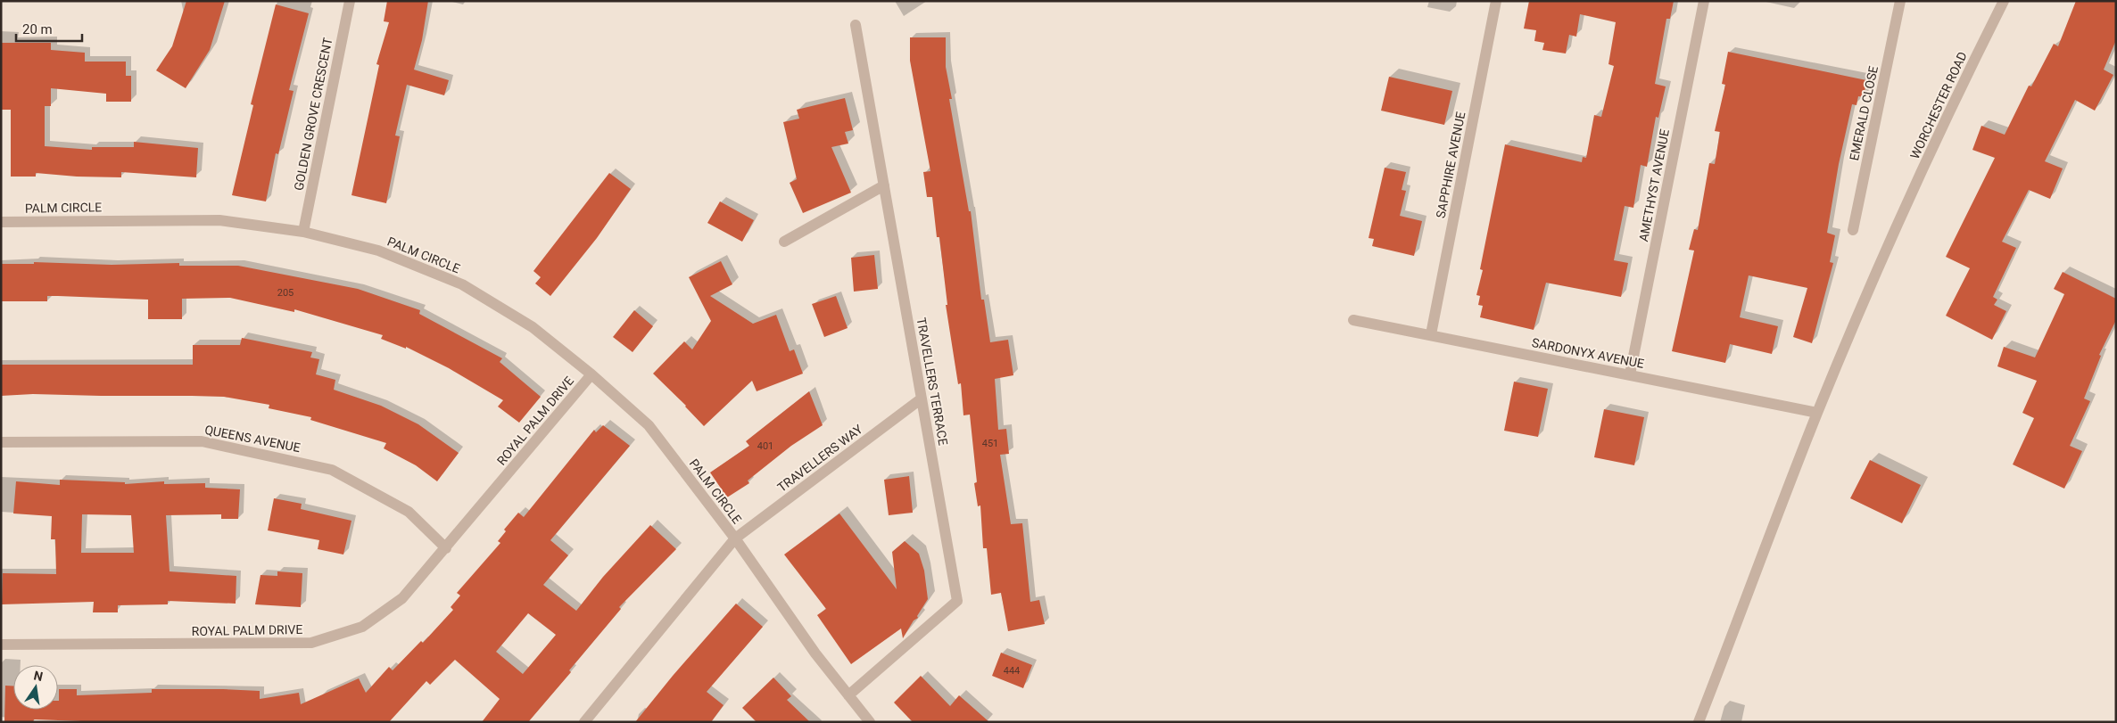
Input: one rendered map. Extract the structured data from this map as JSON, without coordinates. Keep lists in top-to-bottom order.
{
  "streets": {
    "street": [
      "WORCHESTER ROAD",
      "EMERALD CLOSE",
      "GOLDEN GROVE CRESCENT",
      "SAPPHIRE AVENUE",
      "AMETHYST AVENUE",
      "PALM CIRCLE",
      "SARDONYX AVENUE",
      "TRAVELLERS TERRACE",
      "ROYAL PALM DRIVE",
      "QUEENS AVENUE",
      "TRAVELLERS WAY"
    ]
  },
  "crossings": [
    ["WORCHESTER ROAD", "SARDONYX AVENUE"],
    ["GOLDEN GROVE CRESCENT", "PALM CIRCLE"],
    ["SAPPHIRE AVENUE", "SARDONYX AVENUE"],
    ["AMETHYST AVENUE", "SARDONYX AVENUE"],
    ["PALM CIRCLE", "TRAVELLERS TERRACE"],
    ["PALM CIRCLE", "ROYAL PALM DRIVE"],
    ["PALM CIRCLE", "TRAVELLERS WAY"],
    ["TRAVELLERS TERRACE", "TRAVELLERS WAY"],
    ["ROYAL PALM DRIVE", "QUEENS AVENUE"]
  ],
  "house_numbers": [
    "205",
    "451",
    "401",
    "444"
  ],
  "scale_bar": "20 m",
  "north": "top"
}
